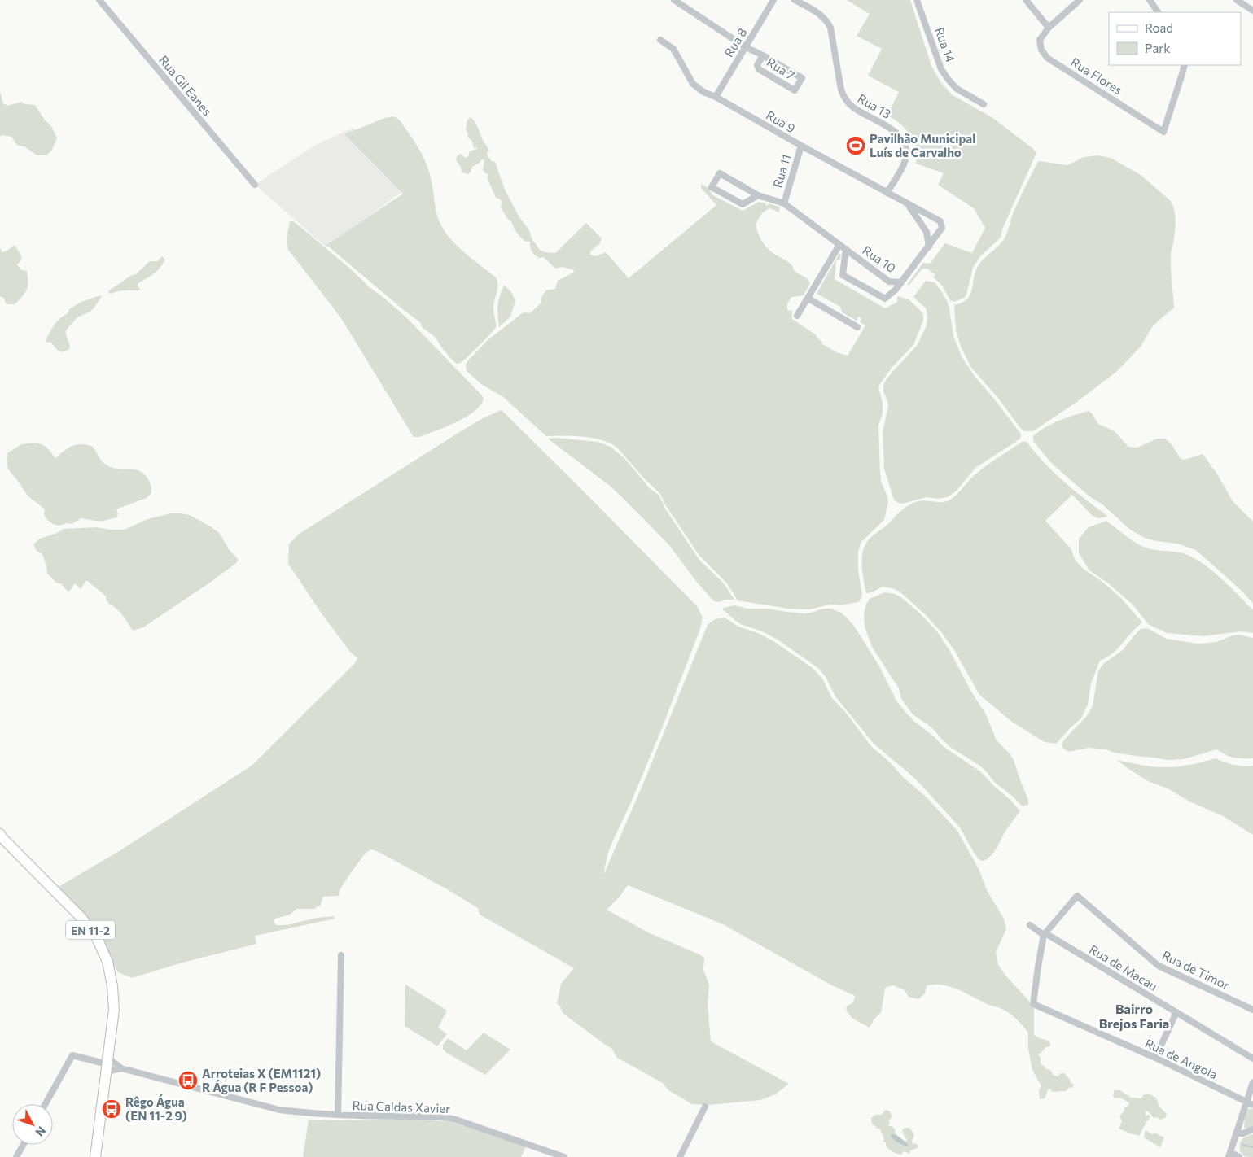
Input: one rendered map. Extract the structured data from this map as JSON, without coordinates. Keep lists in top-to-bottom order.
{
  "streets": {
    "main road": ["EN 11-2"],
    "street": [
      "Rua 8",
      "Rua 14",
      "Rua 7",
      "Rua Flores",
      "Rua Gil Eanes",
      "Rua 13",
      "Rua 9",
      "Rua 11",
      "Rua 10",
      "Rua de Macau",
      "Rua de Timor",
      "Rua de Angola",
      "Rua Caldas Xavier"
    ]
  },
  "crossings": [
    ["Rua 8", "Rua 7"],
    ["Rua 8", "Rua 9"],
    ["Rua 13", "Rua 9"],
    ["Rua 9", "Rua 11"],
    ["Rua 11", "Rua 10"],
    ["Rua de Macau", "Rua de Timor"],
    ["Rua de Macau", "Rua de Angola"],
    ["Rua de Timor", "Rua de Angola"]
  ],
  "districts": ["Bairro Brejos Faria"],
  "places": {
    "sports": ["Pavilhão Municipal Luís de Carvalho"],
    "bus stop": ["Arroteias X (EM1121) R Água (R F Pessoa)", "Rêgo Água (EN 11-2 9)"]
  },
  "legend": ["Road", "Park"],
  "north": "bottom right"
}
